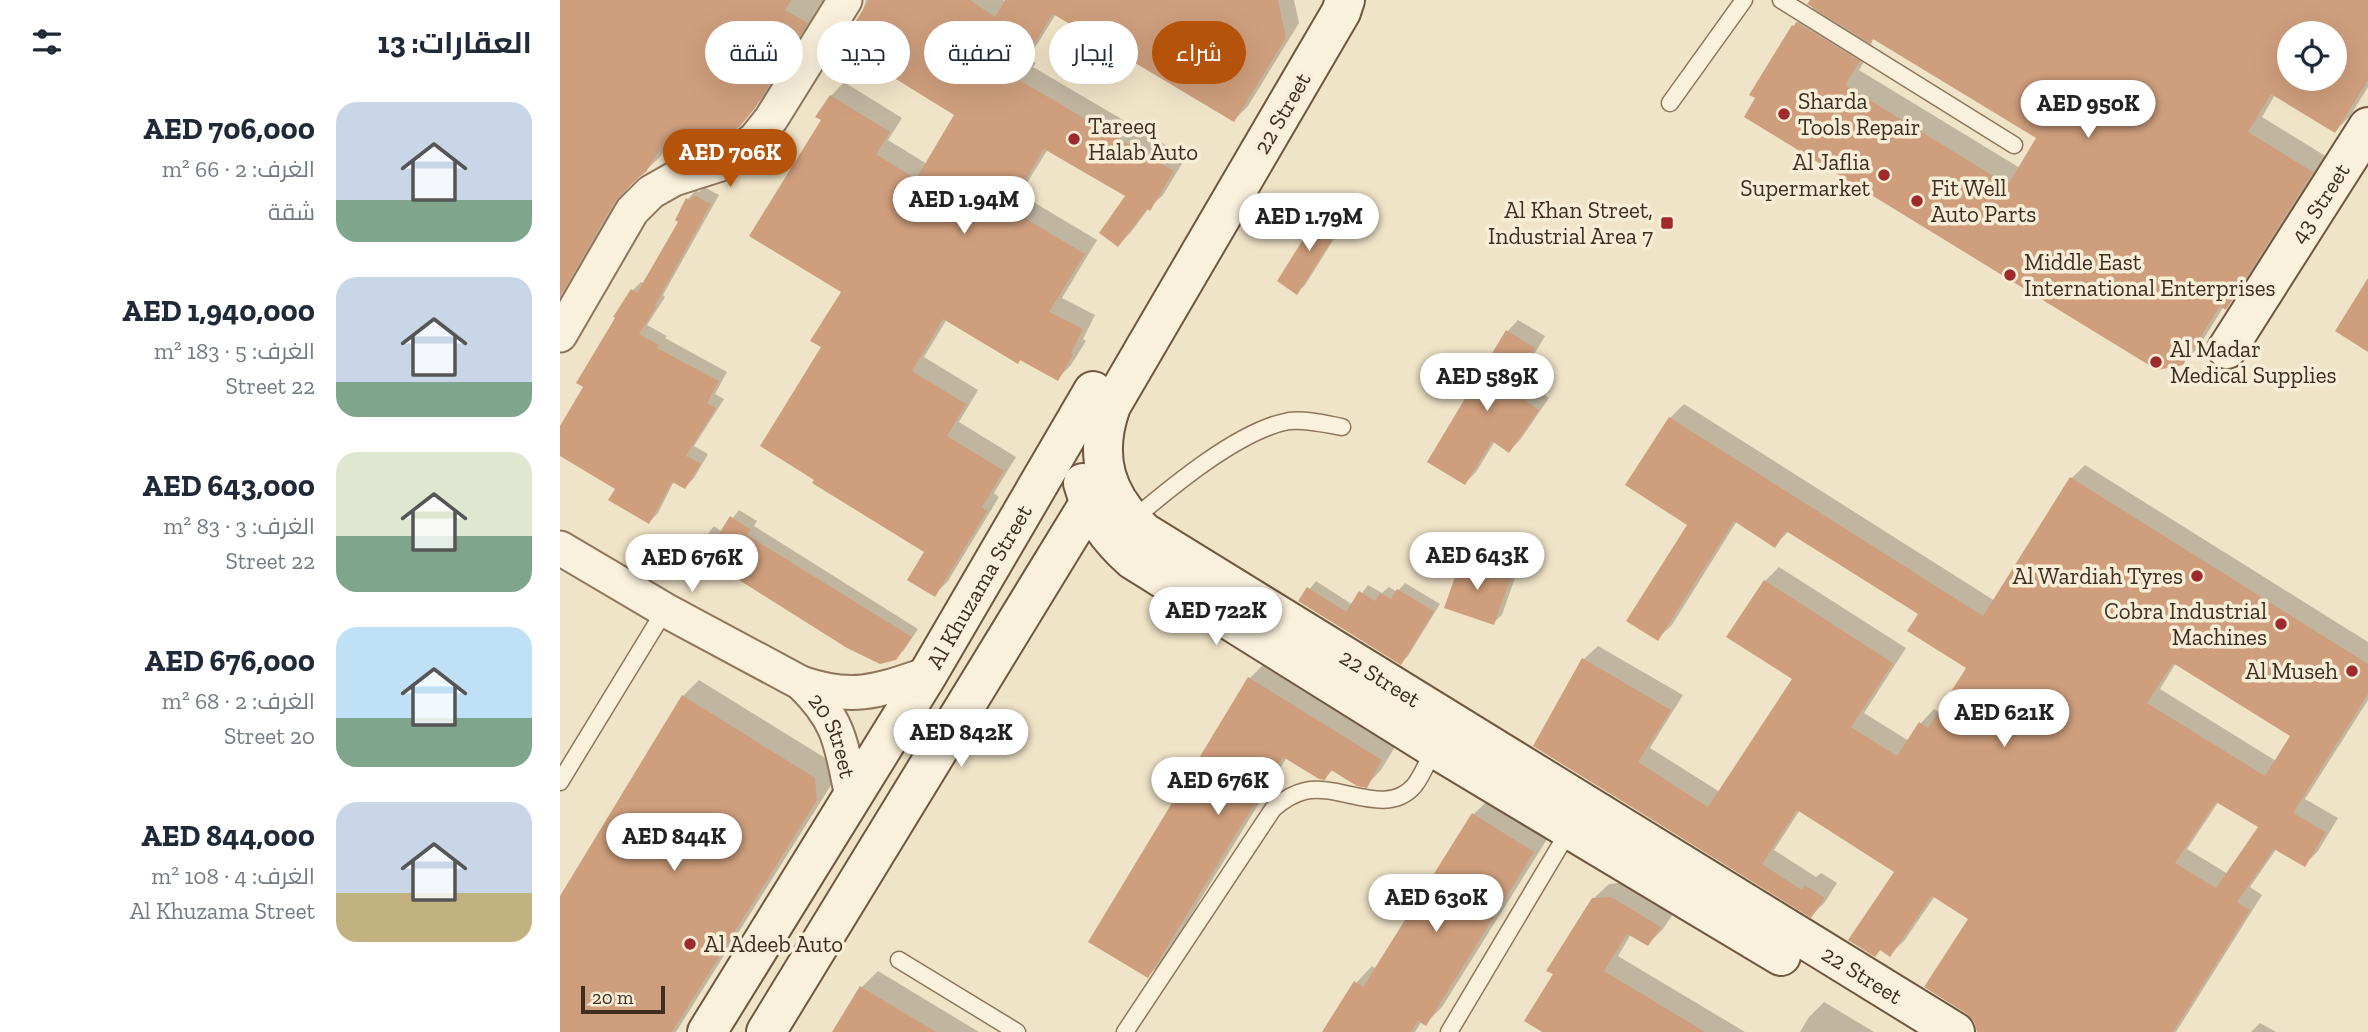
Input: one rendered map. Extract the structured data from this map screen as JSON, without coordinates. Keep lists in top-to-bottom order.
{
  "streets": {
    "street": [
      "22 Street",
      "43 Street",
      "Al Khuzama Street",
      "20 Street"
    ]
  },
  "crossings": [
    ["22 Street", "Al Khuzama Street"],
    ["Al Khuzama Street", "20 Street"]
  ],
  "places": {
    "other": [
      "Sharda Tools Repair",
      "Tareeq Halab Auto",
      "Al Jaflia Supermarket",
      "Fit Well Auto Parts",
      "Middle East International Enterprises",
      "Al Madar Medical Supplies",
      "Al Wardiah Tyres",
      "Cobra Industrial Machines",
      "Al Museh",
      "Al Adeeb Auto"
    ],
    "transit": ["Al Khan Street, Industrial Area 7"]
  },
  "scale_bar": "20 m",
  "page": {
    "heading": "العقارات: 13",
    "chip": [
      "شراء",
      "إيجار",
      "تصفية",
      "جديد",
      "شقة"
    ],
    "price": [
      "AED 950K",
      "AED 706K",
      "AED 1.94M",
      "AED 1.79M",
      "AED 589K",
      "AED 643K",
      "AED 676K",
      "AED 722K",
      "AED 621K",
      "AED 842K",
      "AED 676K",
      "AED 844K",
      "AED 630K"
    ],
    "list": [
      {
        "name": "AED 706,000",
        "note": "الغرف: 2 · 66 m² · شقة"
      },
      {
        "name": "AED 1,940,000",
        "note": "الغرف: 5 · 183 m² · 22 Street"
      },
      {
        "name": "AED 643,000",
        "note": "الغرف: 3 · 83 m² · 22 Street"
      },
      {
        "name": "AED 676,000",
        "note": "الغرف: 2 · 68 m² · 20 Street"
      },
      {
        "name": "AED 844,000",
        "note": "الغرف: 4 · 108 m² · Al Khuzama Street"
      }
    ],
    "scale": "20 m"
  }
}
